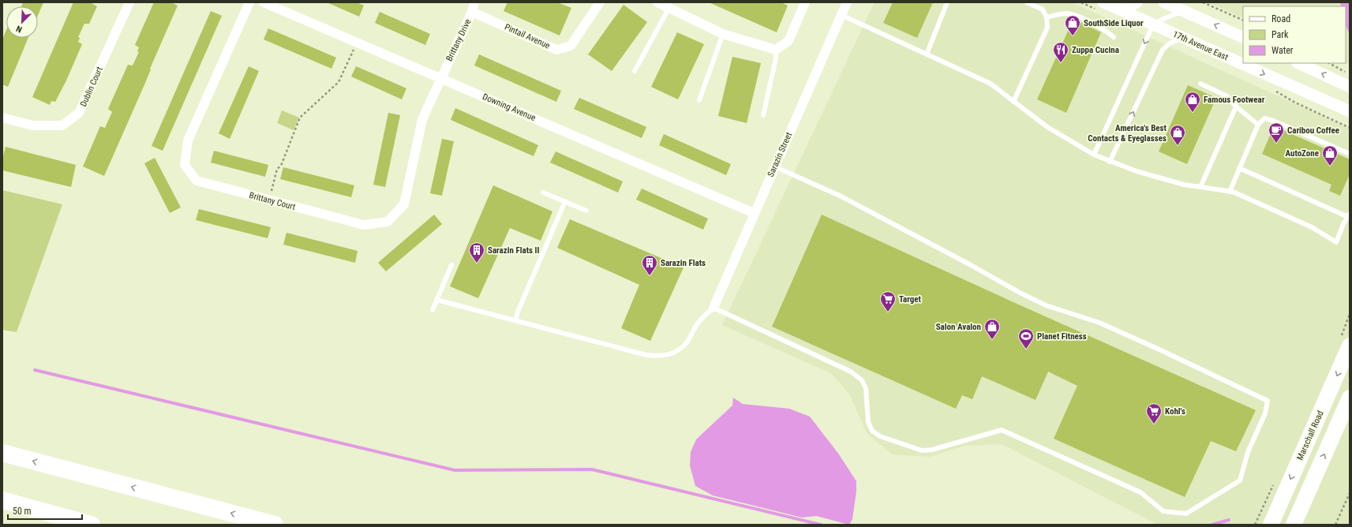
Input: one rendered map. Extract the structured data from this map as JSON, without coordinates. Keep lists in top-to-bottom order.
{
  "streets": {
    "highway": ["Marschall Road"],
    "street": [
      "Pintail Avenue",
      "Brittany Drive",
      "17th Avenue East",
      "Dublin Court",
      "Downing Avenue",
      "Sarazin Street",
      "Brittany Court"
    ]
  },
  "crossings": [
    ["Pintail Avenue", "Brittany Drive"],
    ["Brittany Drive", "Downing Avenue"],
    ["Brittany Drive", "Brittany Court"],
    ["Downing Avenue", "Sarazin Street"],
    ["Downing Avenue", "Brittany Court"]
  ],
  "places": {
    "shop": [
      "SouthSide Liquor",
      "Famous Footwear",
      "America's Best Contacts & Eyeglasses",
      "AutoZone",
      "Salon Avalon"
    ],
    "restaurant": ["Zuppa Cucina"],
    "cafe": ["Caribou Coffee"],
    "building": ["Sarazin Flats II", "Sarazin Flats"],
    "supermarket": ["Target", "Kohl's"],
    "sports": ["Planet Fitness"]
  },
  "legend": ["Road", "Park", "Water"],
  "scale_bar": "50 m",
  "north": "bottom left"
}
